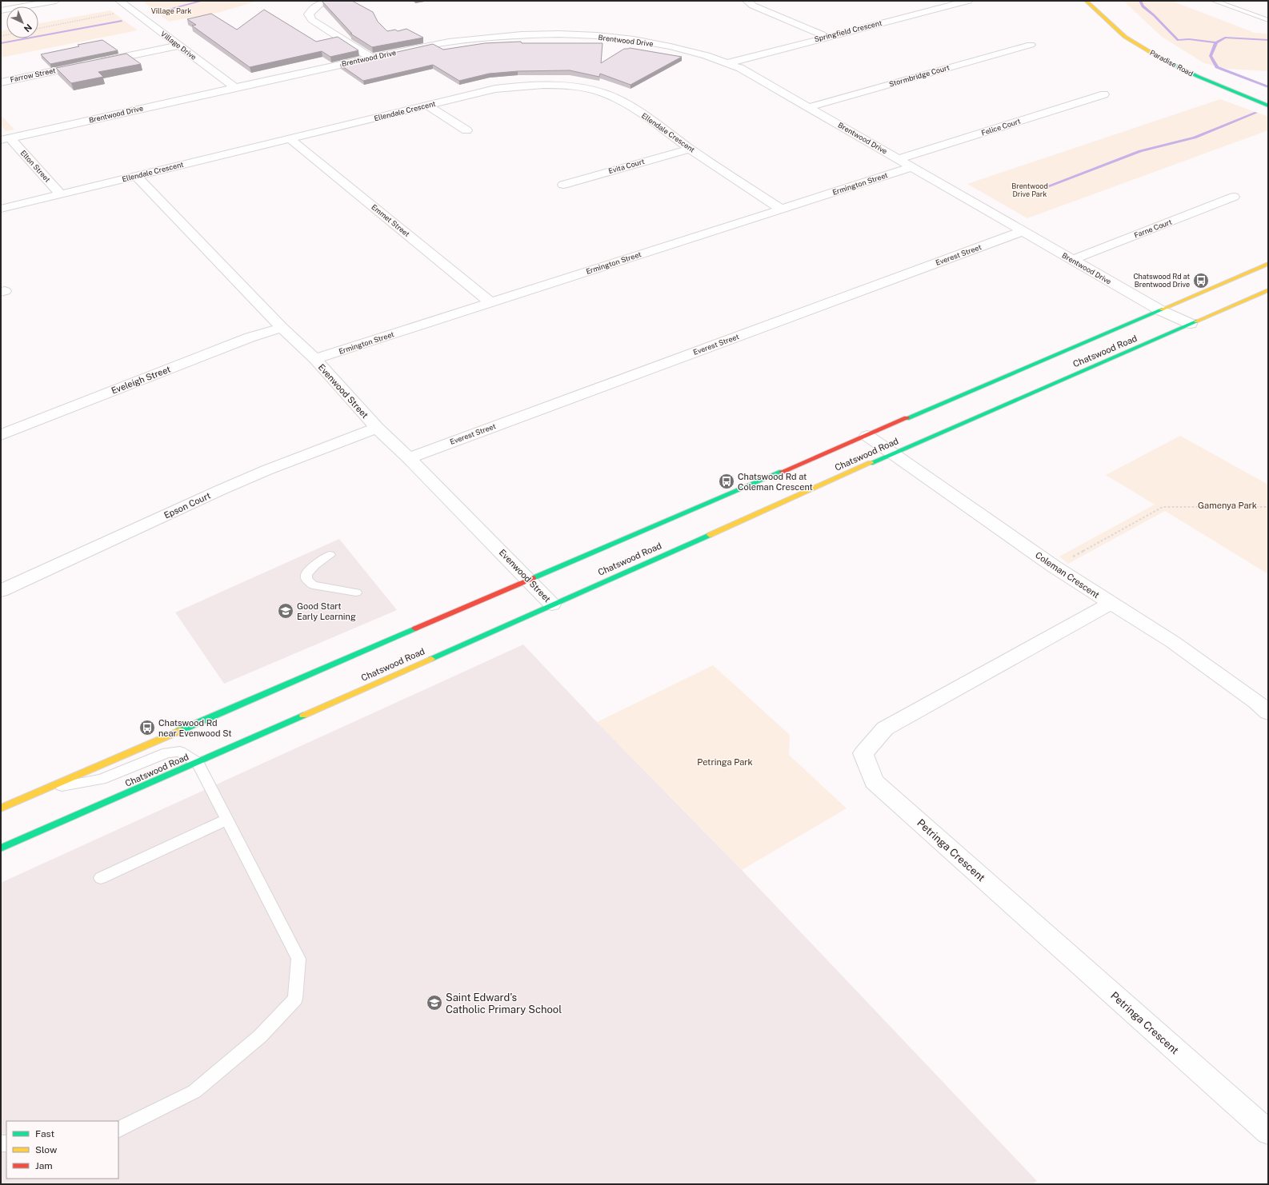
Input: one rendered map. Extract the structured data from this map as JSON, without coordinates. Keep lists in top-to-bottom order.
{
  "streets": {
    "main road": ["Paradise Road", "Chatswood Road"],
    "street": [
      "Springfield Crescent",
      "Brentwood Drive",
      "Village Drive",
      "Farrow Street",
      "Stormbridge Court",
      "Ellendale Crescent",
      "Felice Court",
      "Elton Street",
      "Evita Court",
      "Ermington Street",
      "Emmet Street",
      "Farne Court",
      "Everest Street",
      "Eveleigh Street",
      "Evenwood Street",
      "Epson Court",
      "Coleman Crescent",
      "Petringa Crescent"
    ]
  },
  "crossings": [
    ["Springfield Crescent", "Brentwood Drive"],
    ["Brentwood Drive", "Village Drive"],
    ["Brentwood Drive", "Stormbridge Court"],
    ["Brentwood Drive", "Felice Court"],
    ["Brentwood Drive", "Elton Street"],
    ["Brentwood Drive", "Ermington Street"],
    ["Brentwood Drive", "Farne Court"],
    ["Brentwood Drive", "Everest Street"],
    ["Brentwood Drive", "Chatswood Road"],
    ["Village Drive", "Farrow Street"],
    ["Ellendale Crescent", "Elton Street"],
    ["Ellendale Crescent", "Evita Court"],
    ["Ellendale Crescent", "Ermington Street"],
    ["Ellendale Crescent", "Emmet Street"],
    ["Ellendale Crescent", "Evenwood Street"],
    ["Ermington Street", "Emmet Street"],
    ["Ermington Street", "Evenwood Street"],
    ["Everest Street", "Evenwood Street"],
    ["Chatswood Road", "Evenwood Street"],
    ["Chatswood Road", "Coleman Crescent"],
    ["Eveleigh Street", "Evenwood Street"],
    ["Evenwood Street", "Epson Court"],
    ["Coleman Crescent", "Petringa Crescent"]
  ],
  "parks": [
    "Village Park",
    "Brentwood Drive Park",
    "Gamenya Park",
    "Petringa Park"
  ],
  "places": {
    "bus stop": ["Chatswood Rd at Brentwood Drive", "Chatswood Rd at Coleman Crescent", "Chatswood Rd near Evenwood St"],
    "school or university": ["Good Start Early Learning", "Saint Edward's Catholic Primary School"]
  },
  "legend": ["Fast", "Slow", "Jam"],
  "north": "bottom right"
}
